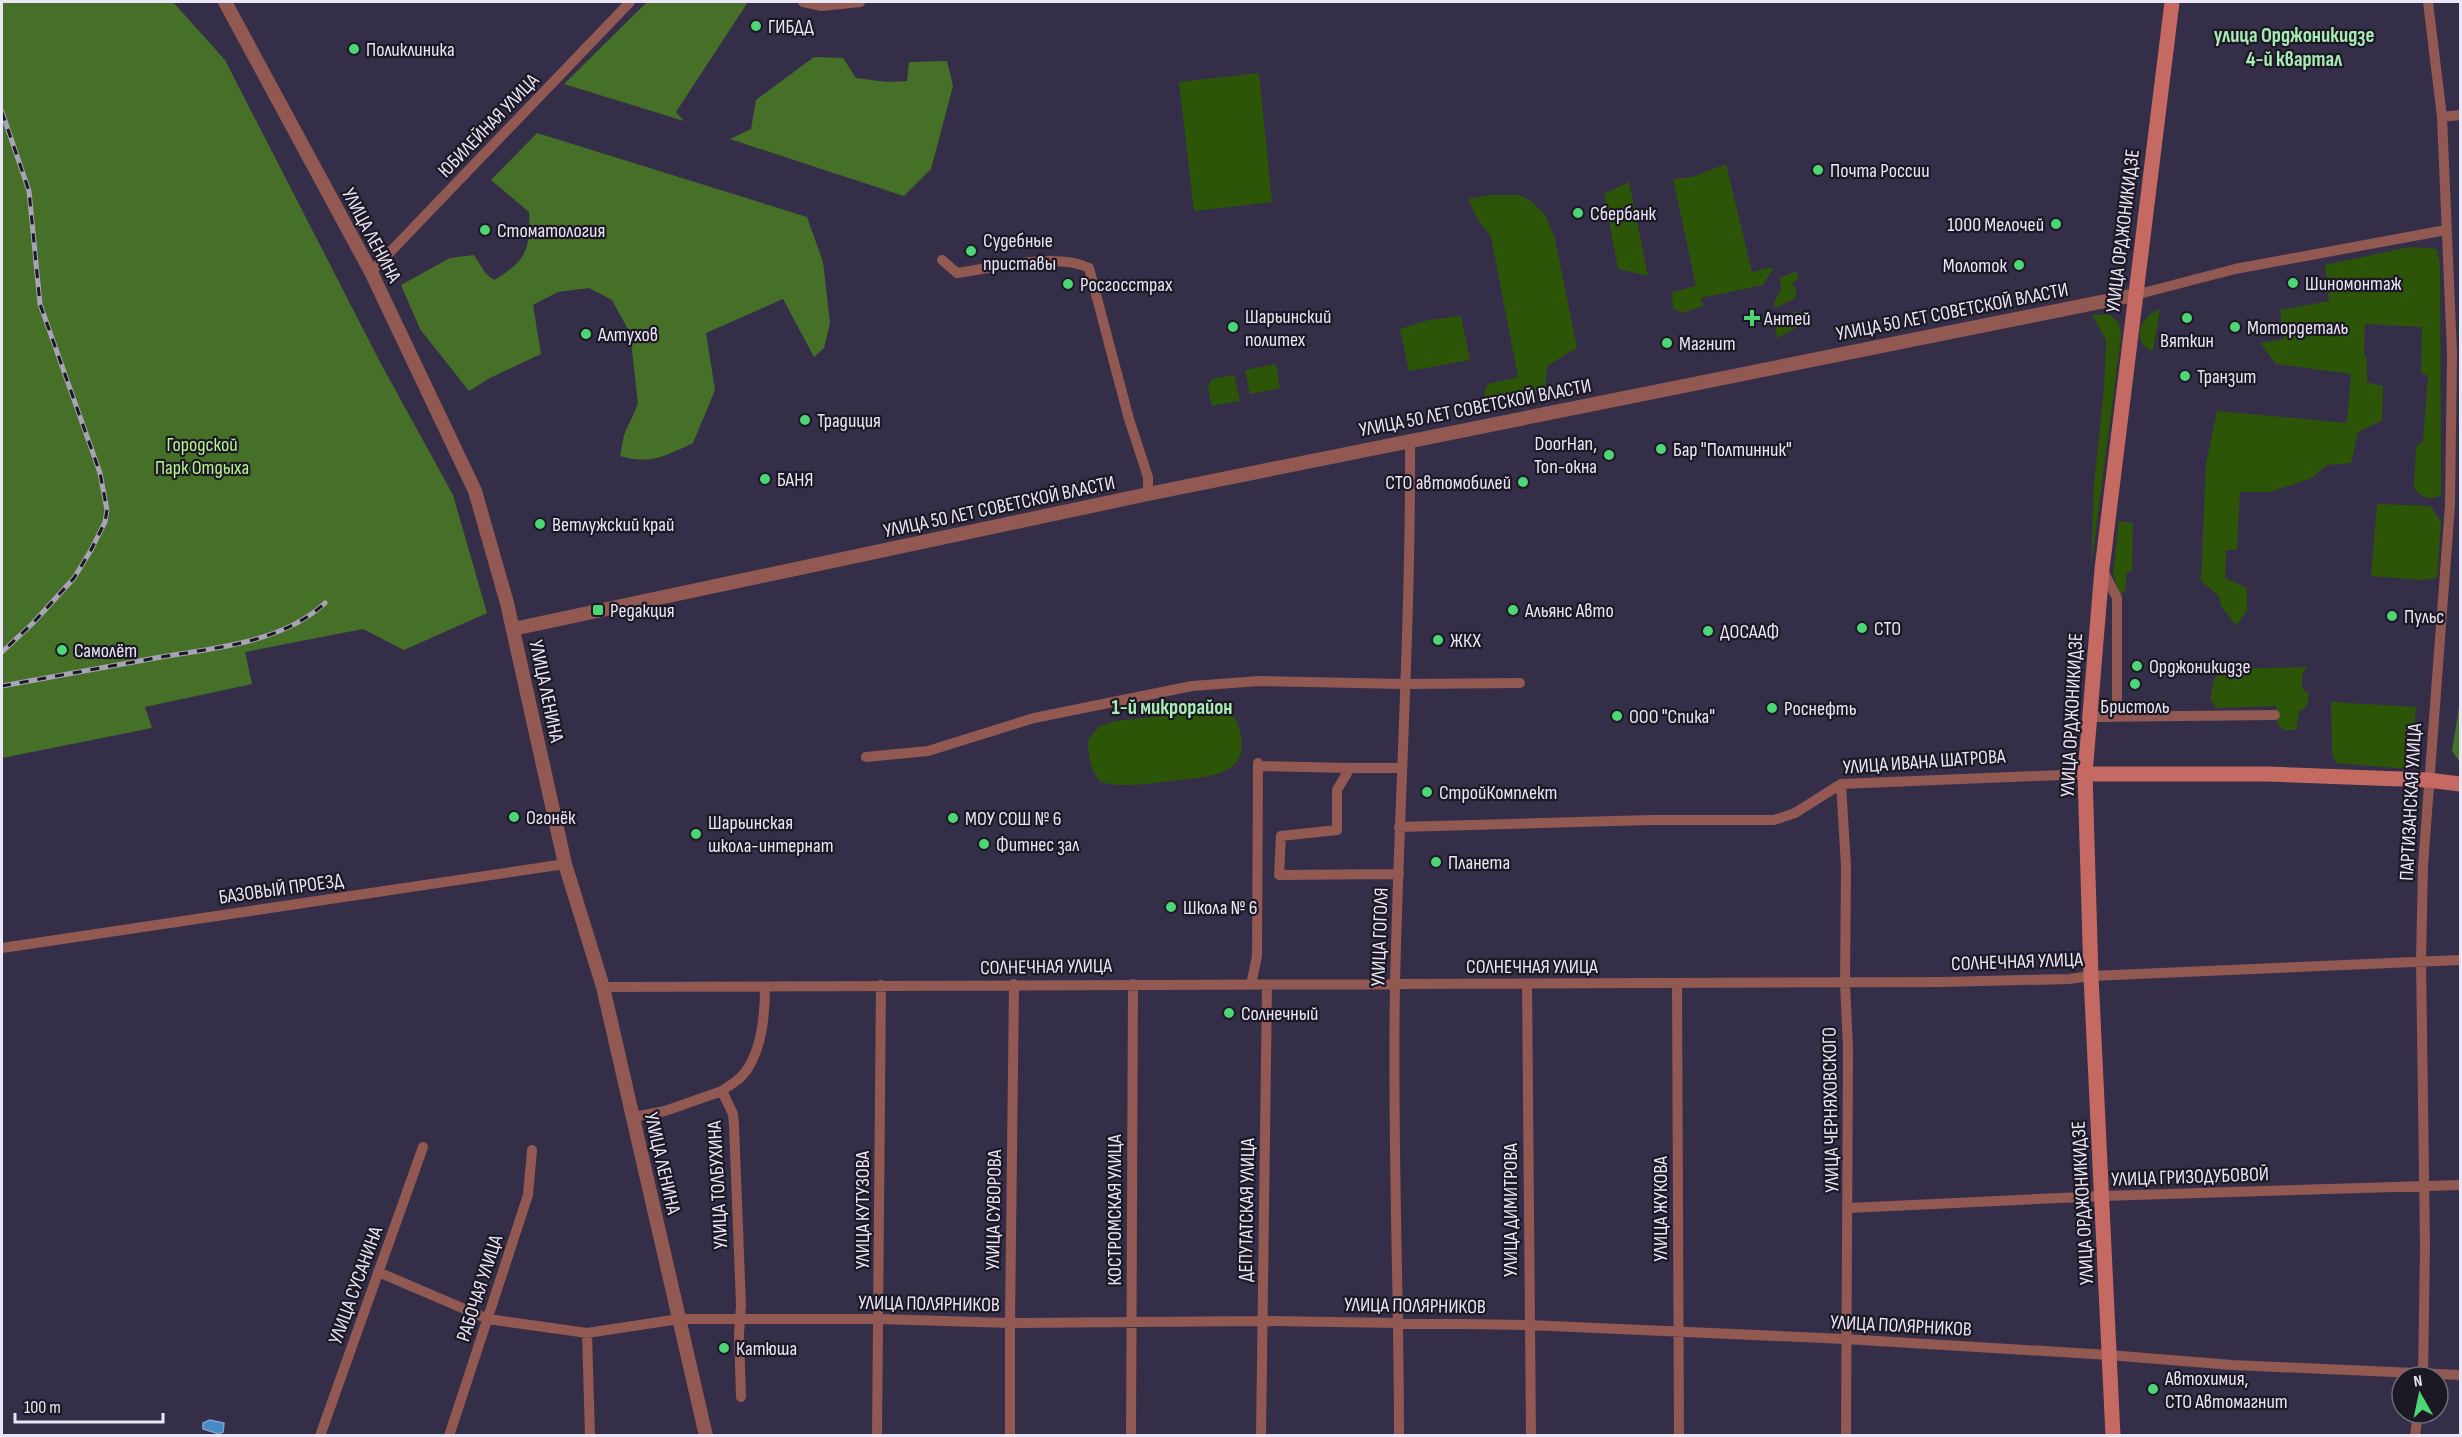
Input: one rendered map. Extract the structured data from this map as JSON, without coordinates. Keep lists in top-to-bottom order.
{
  "streets": {
    "main road": ["УЛИЦА ОРДЖОНИКИДЗЕ", "УЛИЦА ИВАНА ШАТРОВА"],
    "street": [
      "ЮБИЛЕЙНАЯ УЛИЦА",
      "УЛИЦА ЛЕНИНА",
      "УЛИЦА 50 ЛЕТ СОВЕТСКОЙ ВЛАСТИ",
      "ПАРТИЗАНСКАЯ УЛИЦА",
      "БАЗОВЫЙ ПРОЕЗД",
      "УЛИЦА ГОГОЛЯ",
      "СОЛНЕЧНАЯ УЛИЦА",
      "УЛИЦА ЧЕРНЯХОВСКОГО",
      "УЛИЦА ГРИЗОДУБОВОЙ",
      "УЛИЦА ТОЛБУХИНА",
      "УЛИЦА ЖУКОВА",
      "УЛИЦА КУТУЗОВА",
      "УЛИЦА СУВОРОВА",
      "КОСТРОМСКАЯ УЛИЦА",
      "ДЕПУТАТСКАЯ УЛИЦА",
      "УЛИЦА ДИМИТРОВА",
      "УЛИЦА СУСАНИНА",
      "РАБОЧАЯ УЛИЦА",
      "УЛИЦА ПОЛЯРНИКОВ"
    ]
  },
  "crossings": [
    ["ЮБИЛЕЙНАЯ УЛИЦА", "УЛИЦА ЛЕНИНА"],
    ["УЛИЦА ОРДЖОНИКИДЗЕ", "УЛИЦА 50 ЛЕТ СОВЕТСКОЙ ВЛАСТИ"],
    ["УЛИЦА ОРДЖОНИКИДЗЕ", "УЛИЦА ИВАНА ШАТРОВА"],
    ["УЛИЦА ОРДЖОНИКИДЗЕ", "СОЛНЕЧНАЯ УЛИЦА"],
    ["УЛИЦА ОРДЖОНИКИДЗЕ", "УЛИЦА ГРИЗОДУБОВОЙ"],
    ["УЛИЦА ОРДЖОНИКИДЗЕ", "УЛИЦА ПОЛЯРНИКОВ"],
    ["УЛИЦА ЛЕНИНА", "УЛИЦА 50 ЛЕТ СОВЕТСКОЙ ВЛАСТИ"],
    ["УЛИЦА ЛЕНИНА", "БАЗОВЫЙ ПРОЕЗД"],
    ["УЛИЦА ЛЕНИНА", "СОЛНЕЧНАЯ УЛИЦА"],
    ["УЛИЦА ЛЕНИНА", "УЛИЦА ПОЛЯРНИКОВ"],
    ["УЛИЦА 50 ЛЕТ СОВЕТСКОЙ ВЛАСТИ", "ПАРТИЗАНСКАЯ УЛИЦА"],
    ["УЛИЦА 50 ЛЕТ СОВЕТСКОЙ ВЛАСТИ", "УЛИЦА ГОГОЛЯ"],
    ["УЛИЦА ИВАНА ШАТРОВА", "ПАРТИЗАНСКАЯ УЛИЦА"],
    ["УЛИЦА ИВАНА ШАТРОВА", "УЛИЦА ГОГОЛЯ"],
    ["УЛИЦА ИВАНА ШАТРОВА", "УЛИЦА ЧЕРНЯХОВСКОГО"],
    ["ПАРТИЗАНСКАЯ УЛИЦА", "СОЛНЕЧНАЯ УЛИЦА"],
    ["ПАРТИЗАНСКАЯ УЛИЦА", "УЛИЦА ГРИЗОДУБОВОЙ"],
    ["УЛИЦА ГОГОЛЯ", "СОЛНЕЧНАЯ УЛИЦА"],
    ["УЛИЦА ГОГОЛЯ", "УЛИЦА ПОЛЯРНИКОВ"],
    ["СОЛНЕЧНАЯ УЛИЦА", "УЛИЦА ЧЕРНЯХОВСКОГО"],
    ["СОЛНЕЧНАЯ УЛИЦА", "УЛИЦА ЖУКОВА"],
    ["СОЛНЕЧНАЯ УЛИЦА", "УЛИЦА КУТУЗОВА"],
    ["СОЛНЕЧНАЯ УЛИЦА", "УЛИЦА СУВОРОВА"],
    ["СОЛНЕЧНАЯ УЛИЦА", "КОСТРОМСКАЯ УЛИЦА"],
    ["СОЛНЕЧНАЯ УЛИЦА", "ДЕПУТАТСКАЯ УЛИЦА"],
    ["СОЛНЕЧНАЯ УЛИЦА", "УЛИЦА ДИМИТРОВА"],
    ["УЛИЦА ЧЕРНЯХОВСКОГО", "УЛИЦА ГРИЗОДУБОВОЙ"],
    ["УЛИЦА ЧЕРНЯХОВСКОГО", "УЛИЦА ПОЛЯРНИКОВ"],
    ["УЛИЦА ТОЛБУХИНА", "УЛИЦА ПОЛЯРНИКОВ"],
    ["УЛИЦА ЖУКОВА", "УЛИЦА ПОЛЯРНИКОВ"],
    ["УЛИЦА КУТУЗОВА", "УЛИЦА ПОЛЯРНИКОВ"],
    ["УЛИЦА СУВОРОВА", "УЛИЦА ПОЛЯРНИКОВ"],
    ["КОСТРОМСКАЯ УЛИЦА", "УЛИЦА ПОЛЯРНИКОВ"],
    ["ДЕПУТАТСКАЯ УЛИЦА", "УЛИЦА ПОЛЯРНИКОВ"],
    ["УЛИЦА ДИМИТРОВА", "УЛИЦА ПОЛЯРНИКОВ"],
    ["УЛИЦА СУСАНИНА", "УЛИЦА ПОЛЯРНИКОВ"],
    ["РАБОЧАЯ УЛИЦА", "УЛИЦА ПОЛЯРНИКОВ"]
  ],
  "districts": ["улица Орджоникидзе 4-й квартал", "1-й микрорайон"],
  "parks": ["Городской Парк Отдыха"],
  "places": {
    "other": [
      "ГИБДД",
      "Поликлиника",
      "Почта России",
      "Сбербанк",
      "1000 Мелочей",
      "Стоматология",
      "Судебные приставы",
      "Молоток",
      "Шиномонтаж",
      "Росгосстрах",
      "Вяткин",
      "Шарьинский политех",
      "Мотордеталь",
      "Алтухов",
      "Магнит",
      "Транзит",
      "Традиция",
      "Бар \"Полтинник\"",
      "DoorHan, Топ-окна",
      "БАНЯ",
      "СТО автомобилей",
      "Ветлужский край",
      "Альянс Авто",
      "Пульс",
      "СТО",
      "ДОСААФ",
      "ЖКХ",
      "Самолёт",
      "Орджоникидзе",
      "Бристоль",
      "Роснефть",
      "ООО \"Спика\"",
      "СтройКомплект",
      "Огонёк",
      "МОУ СОШ № 6",
      "Шарьинская школа-интернат",
      "Фитнес зал",
      "Планета",
      "Школа № 6",
      "Солнечный",
      "Катюша",
      "Автохимия, СТО Автомагнит"
    ],
    "health": ["Антей"],
    "transit": ["Редакция"]
  },
  "scale_bar": "100 m",
  "north": "top"
}
